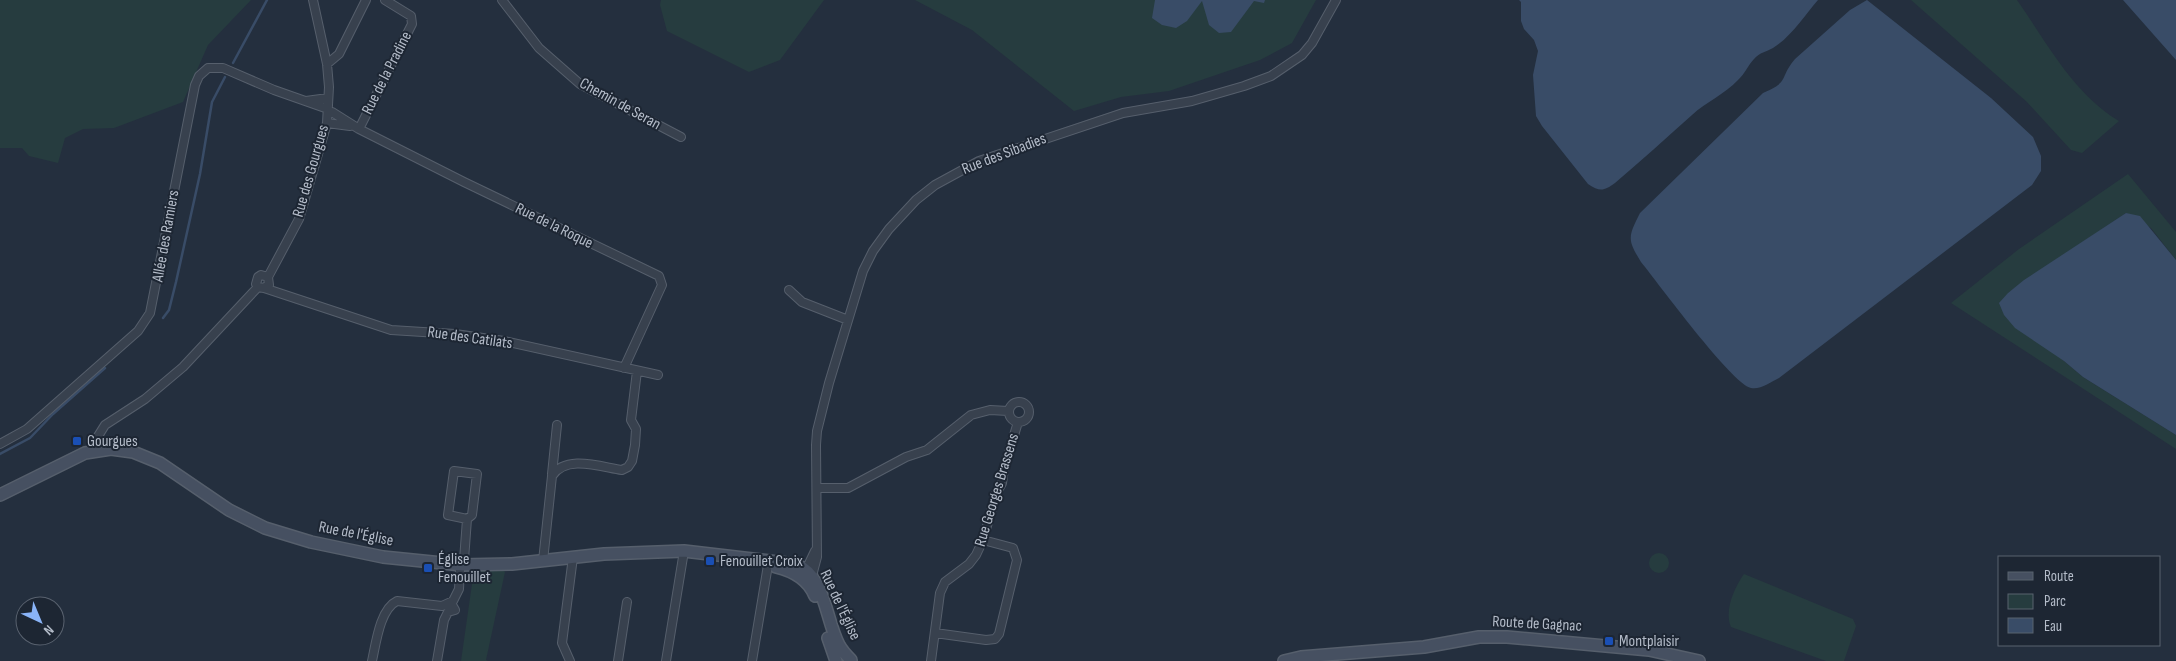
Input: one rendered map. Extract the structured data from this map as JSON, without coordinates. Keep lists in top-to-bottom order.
{
  "streets": {
    "main road": ["Rue de l'Église", "Route de Gagnac"],
    "street": [
      "Rue de la Pradine",
      "Chemin de Seran",
      "Rue des Sibadies",
      "Rue des Gourgues",
      "Rue de la Roque",
      "Allée des Ramiers",
      "Rue des Catilats",
      "Rue Georges Brassens"
    ]
  },
  "crossings": [
    ["Rue de la Pradine", "Rue de la Roque"],
    ["Rue des Sibadies", "Rue de l'Église"],
    ["Rue des Gourgues", "Rue de la Roque"],
    ["Rue des Gourgues", "Allée des Ramiers"],
    ["Rue des Gourgues", "Rue des Catilats"],
    ["Rue des Gourgues", "Rue de l'Église"],
    ["Rue de la Roque", "Allée des Ramiers"],
    ["Rue de la Roque", "Rue des Catilats"]
  ],
  "places": {
    "transit": [
      "Gourgues",
      "Fenouillet Croix",
      "Église Fenouillet",
      "Montplaisir"
    ]
  },
  "legend": ["Route", "Parc", "Eau"],
  "north": "bottom right"
}
